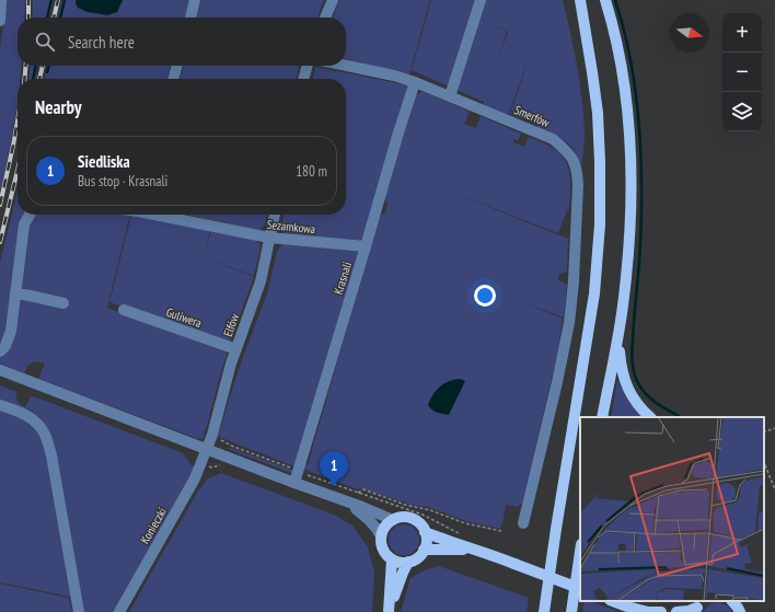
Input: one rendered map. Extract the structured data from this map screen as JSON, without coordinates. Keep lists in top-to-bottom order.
{
  "streets": {
    "street": [
      "Smerfów",
      "Sezamkowa",
      "Krasnali",
      "Guliwera",
      "Elfów",
      "Konieczki"
    ]
  },
  "crossings": [
    ["Smerfów", "Krasnali"],
    ["Sezamkowa", "Krasnali"],
    ["Sezamkowa", "Elfów"],
    ["Guliwera", "Elfów"],
    ["Elfów", "Konieczki"]
  ],
  "north": "right",
  "page": {
    "map_buttons": ["+", "−"],
    "search": "Search here",
    "heading": "Nearby",
    "list": [
      {
        "mark": "1",
        "name": "Siedliska",
        "note": "Bus stop · Krasnali",
        "value": "180 m"
      }
    ],
    "pins": "1"
  }
}
